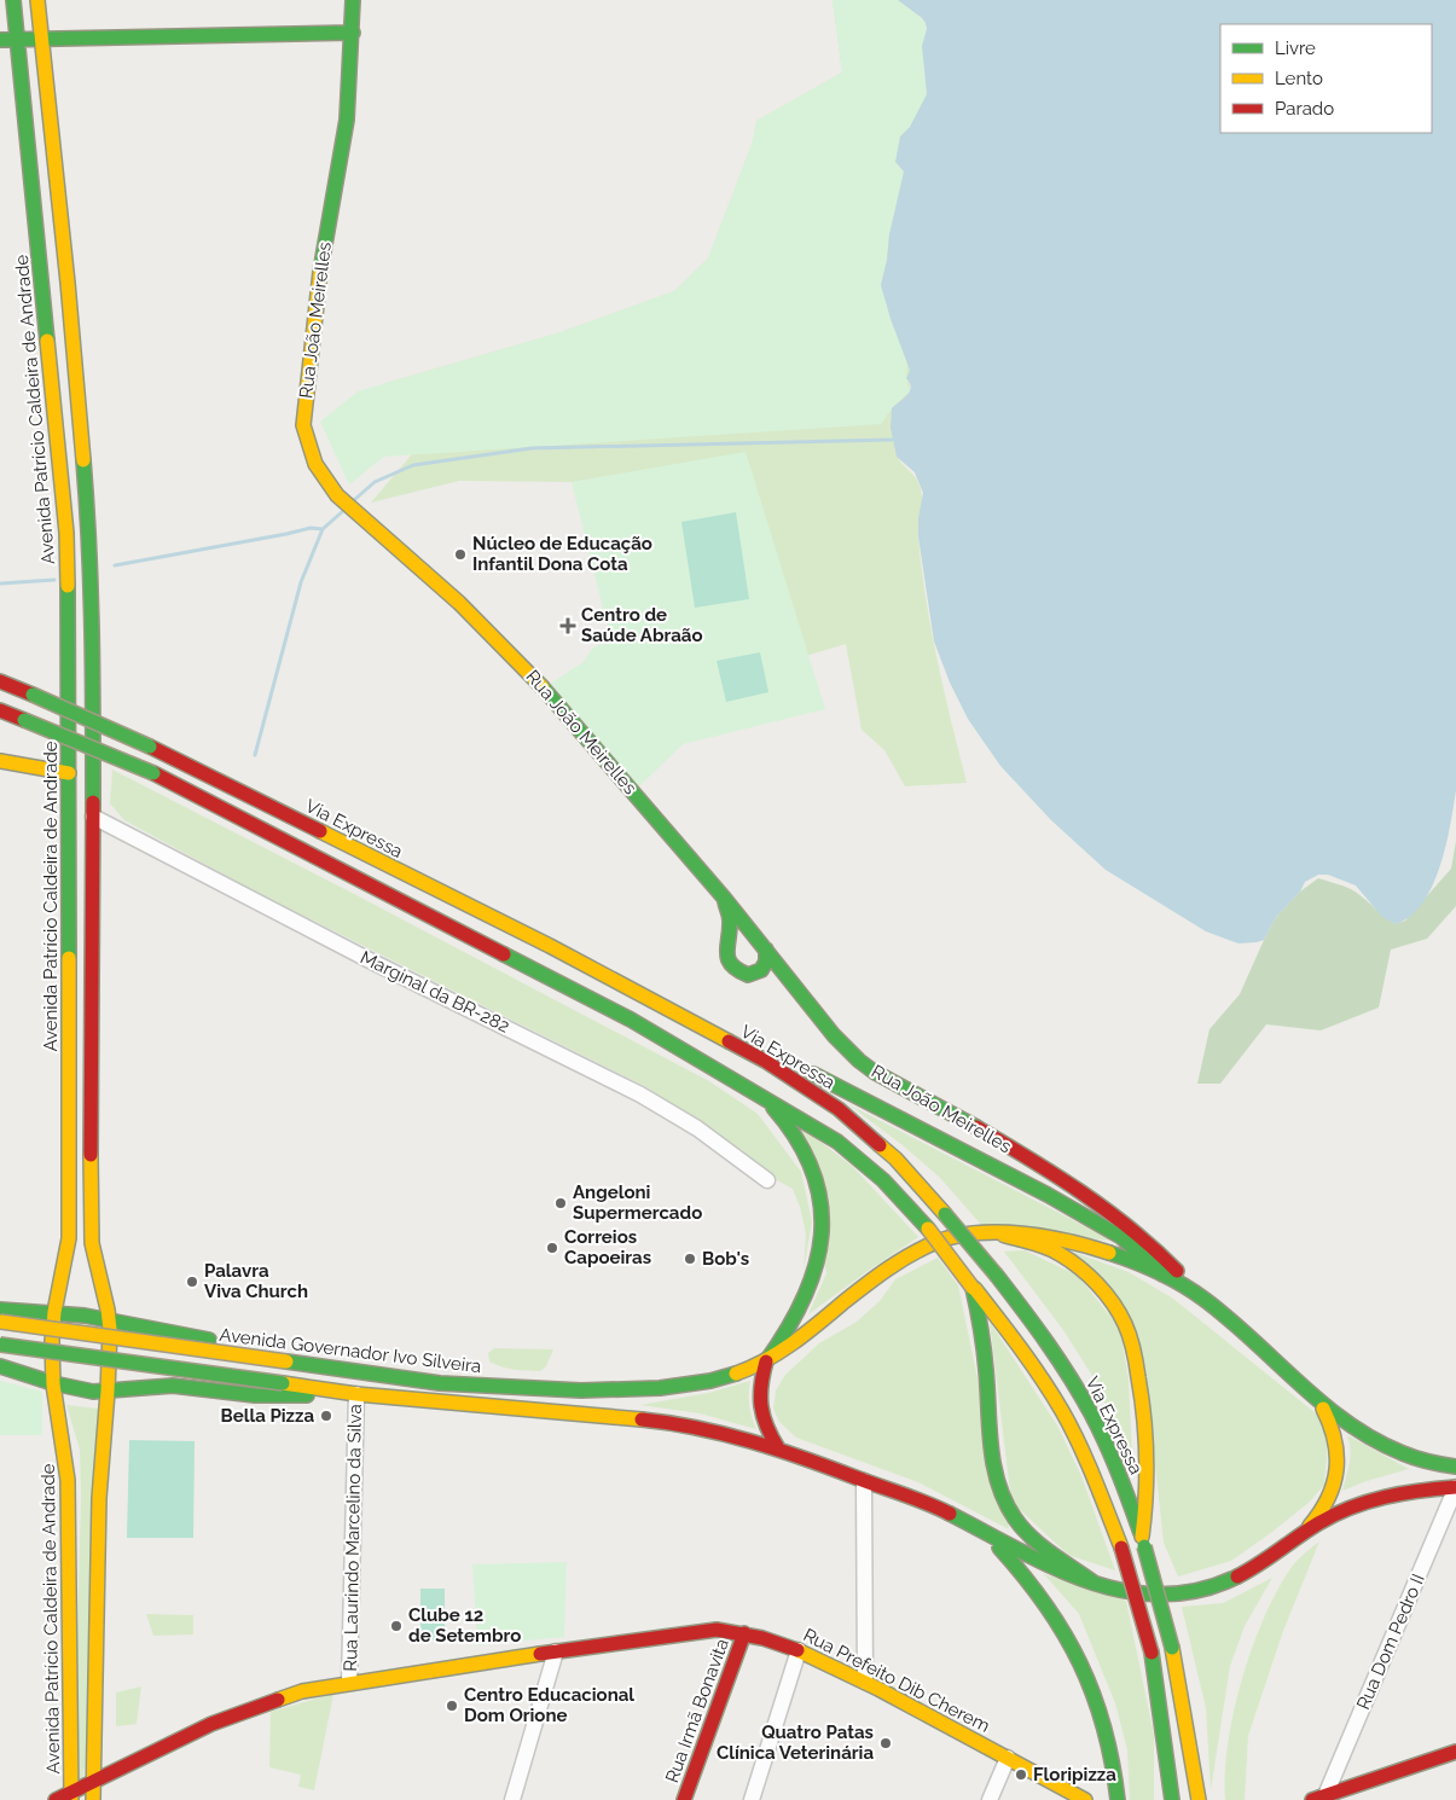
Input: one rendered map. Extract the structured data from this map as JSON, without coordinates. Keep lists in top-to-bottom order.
{
  "streets": {
    "main road": [
      "Rua João Meirelles",
      "Avenida Patrício Caldeira de Andrade",
      "Via Expressa",
      "Avenida Governador Ivo Silveira",
      "Rua Prefeito Dib Cherem",
      "Rua Irmã Bonavita"
    ],
    "street": ["Marginal da BR-282", "Rua Laurindo Marcelino da Silva", "Rua Dom Pedro II"]
  },
  "crossings": [
    ["Rua João Meirelles", "Avenida Governador Ivo Silveira"],
    ["Avenida Patrício Caldeira de Andrade", "Rua Prefeito Dib Cherem"],
    ["Rua Laurindo Marcelino da Silva", "Rua Prefeito Dib Cherem"],
    ["Rua Prefeito Dib Cherem", "Rua Irmã Bonavita"]
  ],
  "places": {
    "other": [
      "Núcleo de Educação Infantil Dona Cota",
      "Angeloni Supermercado",
      "Correios Capoeiras",
      "Bob's",
      "Palavra Viva Church",
      "Bella Pizza",
      "Clube 12 de Setembro",
      "Centro Educacional Dom Orione",
      "Quatro Patas Clínica Veterinária",
      "Floripizza"
    ],
    "health": ["Centro de Saúde Abraão"]
  },
  "legend": ["Livre", "Lento", "Parado"]
}
